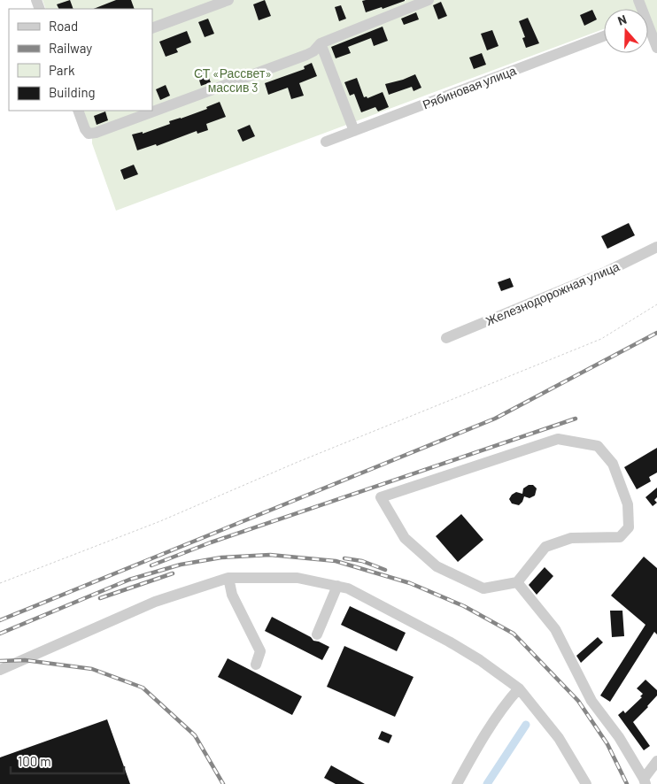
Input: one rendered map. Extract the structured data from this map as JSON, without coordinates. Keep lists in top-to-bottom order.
{
  "streets": {
    "street": ["Рябиновая улица", "Железнодорожная улица"]
  },
  "parks": ["СТ «Рассвет» массив 3"],
  "legend": [
    "Road",
    "Railway",
    "Park",
    "Building"
  ],
  "scale_bar": "100 m",
  "north": "top"
}
